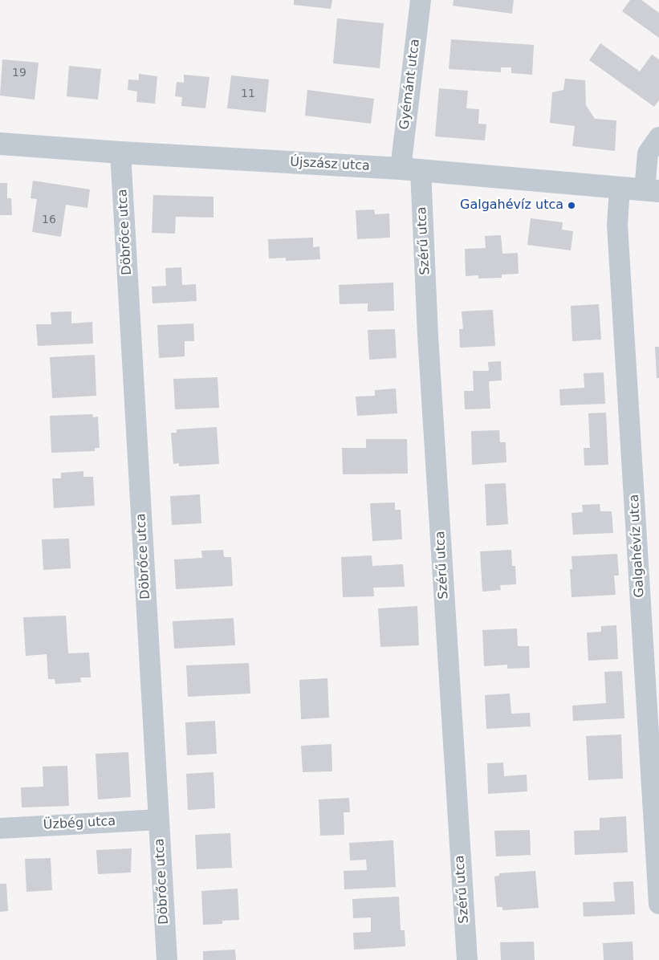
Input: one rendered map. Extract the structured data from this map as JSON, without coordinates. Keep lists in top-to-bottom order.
{
  "streets": {
    "street": [
      "Gyémánt utca",
      "Újszász utca",
      "Döbrőce utca",
      "Szérű utca",
      "Galgahévíz utca",
      "Üzbég utca"
    ]
  },
  "crossings": [
    ["Gyémánt utca", "Újszász utca"],
    ["Gyémánt utca", "Szérű utca"],
    ["Újszász utca", "Döbrőce utca"],
    ["Újszász utca", "Szérű utca"],
    ["Újszász utca", "Galgahévíz utca"],
    ["Döbrőce utca", "Üzbég utca"]
  ],
  "places": ["Galgahévíz utca"],
  "house_numbers": ["19", "11", "16"]
}
